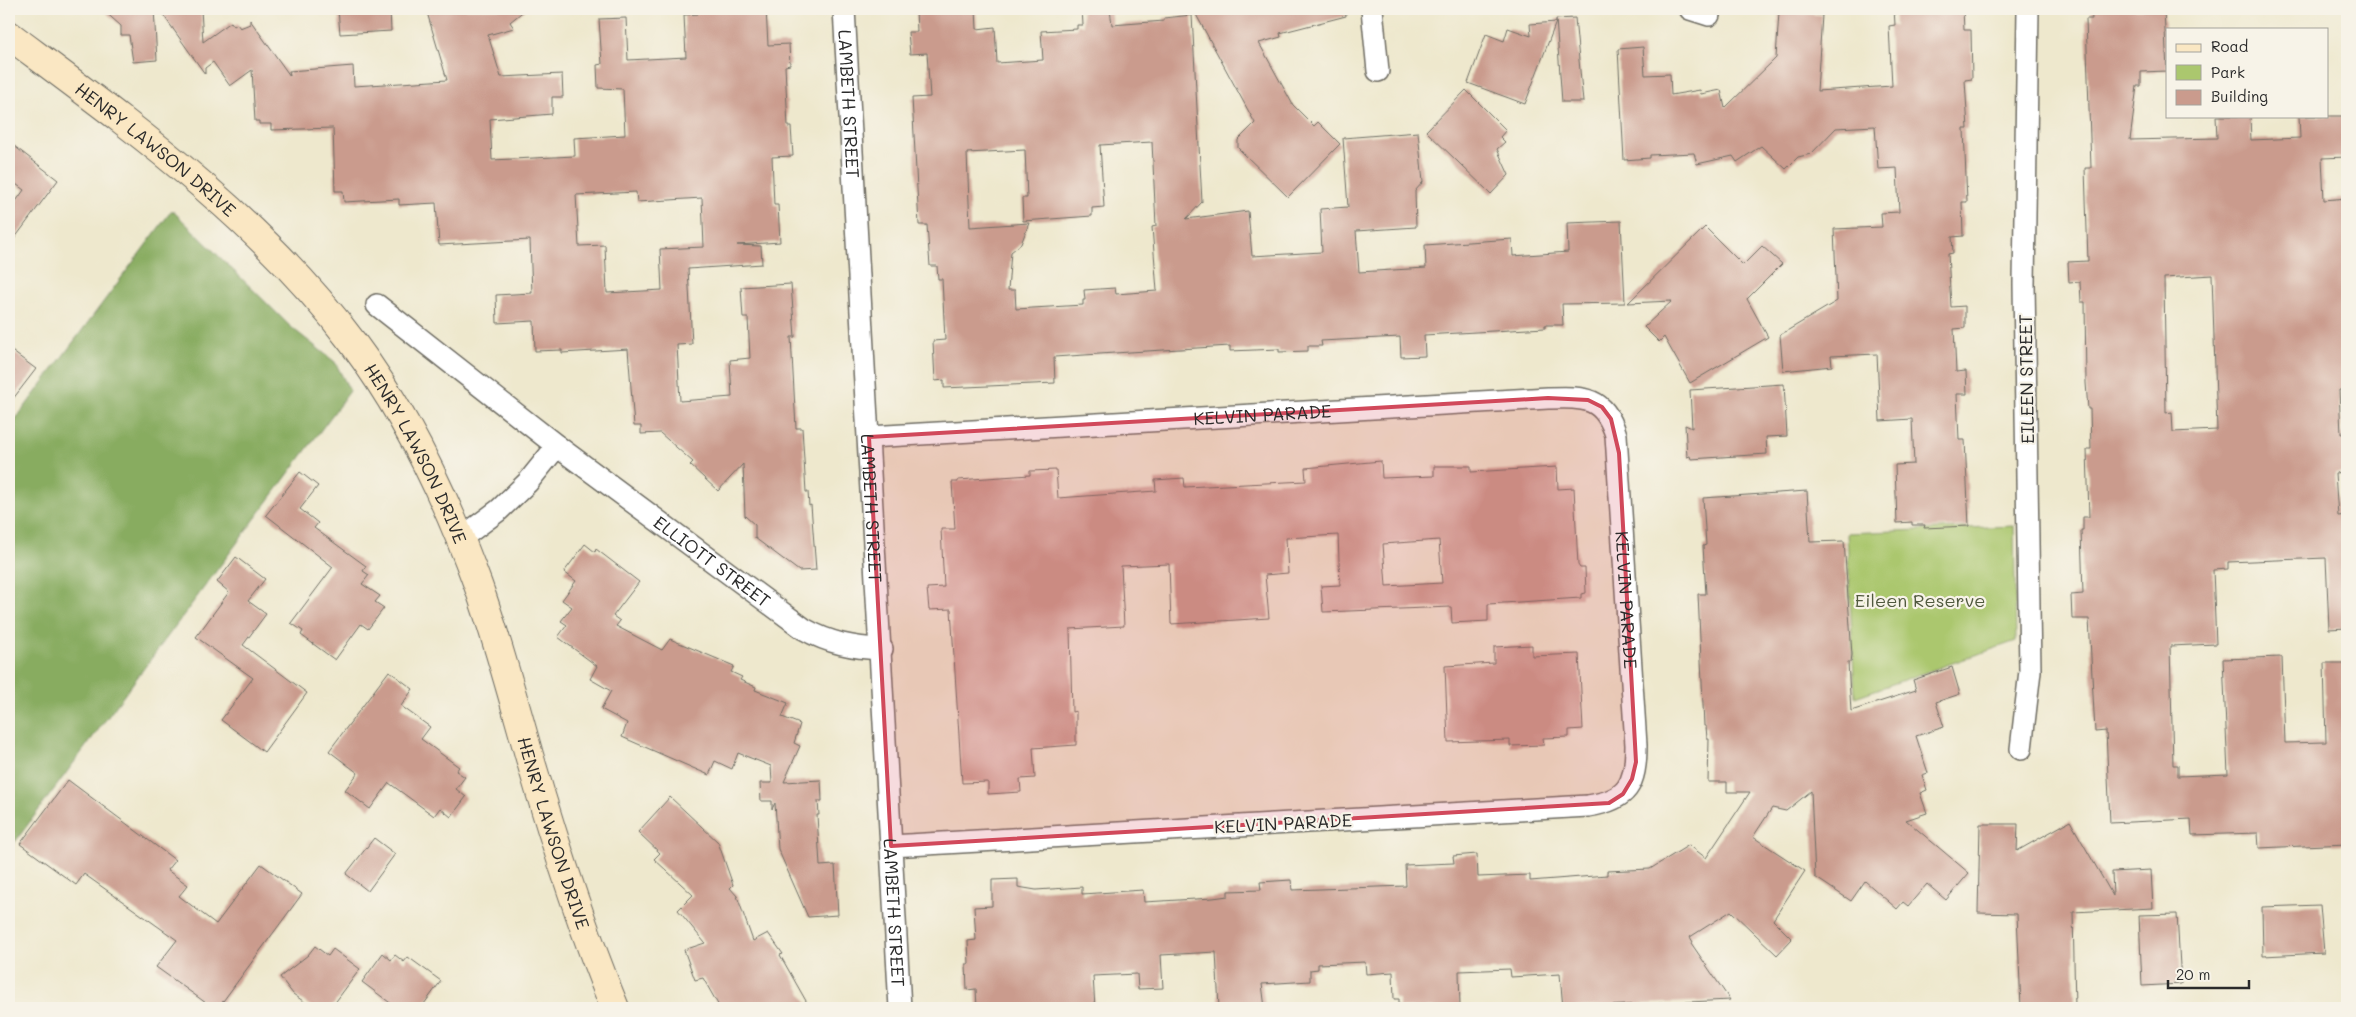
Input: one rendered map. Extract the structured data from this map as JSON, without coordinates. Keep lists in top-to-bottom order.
{
  "streets": {
    "main road": ["HENRY LAWSON DRIVE"],
    "street": [
      "LAMBETH STREET",
      "EILEEN STREET",
      "KELVIN PARADE",
      "ELLIOTT STREET"
    ]
  },
  "crossings": [
    ["LAMBETH STREET", "KELVIN PARADE"],
    ["LAMBETH STREET", "ELLIOTT STREET"]
  ],
  "parks": ["Eileen Reserve"],
  "legend": ["Road", "Park", "Building"],
  "scale_bar": "20 m"
}
